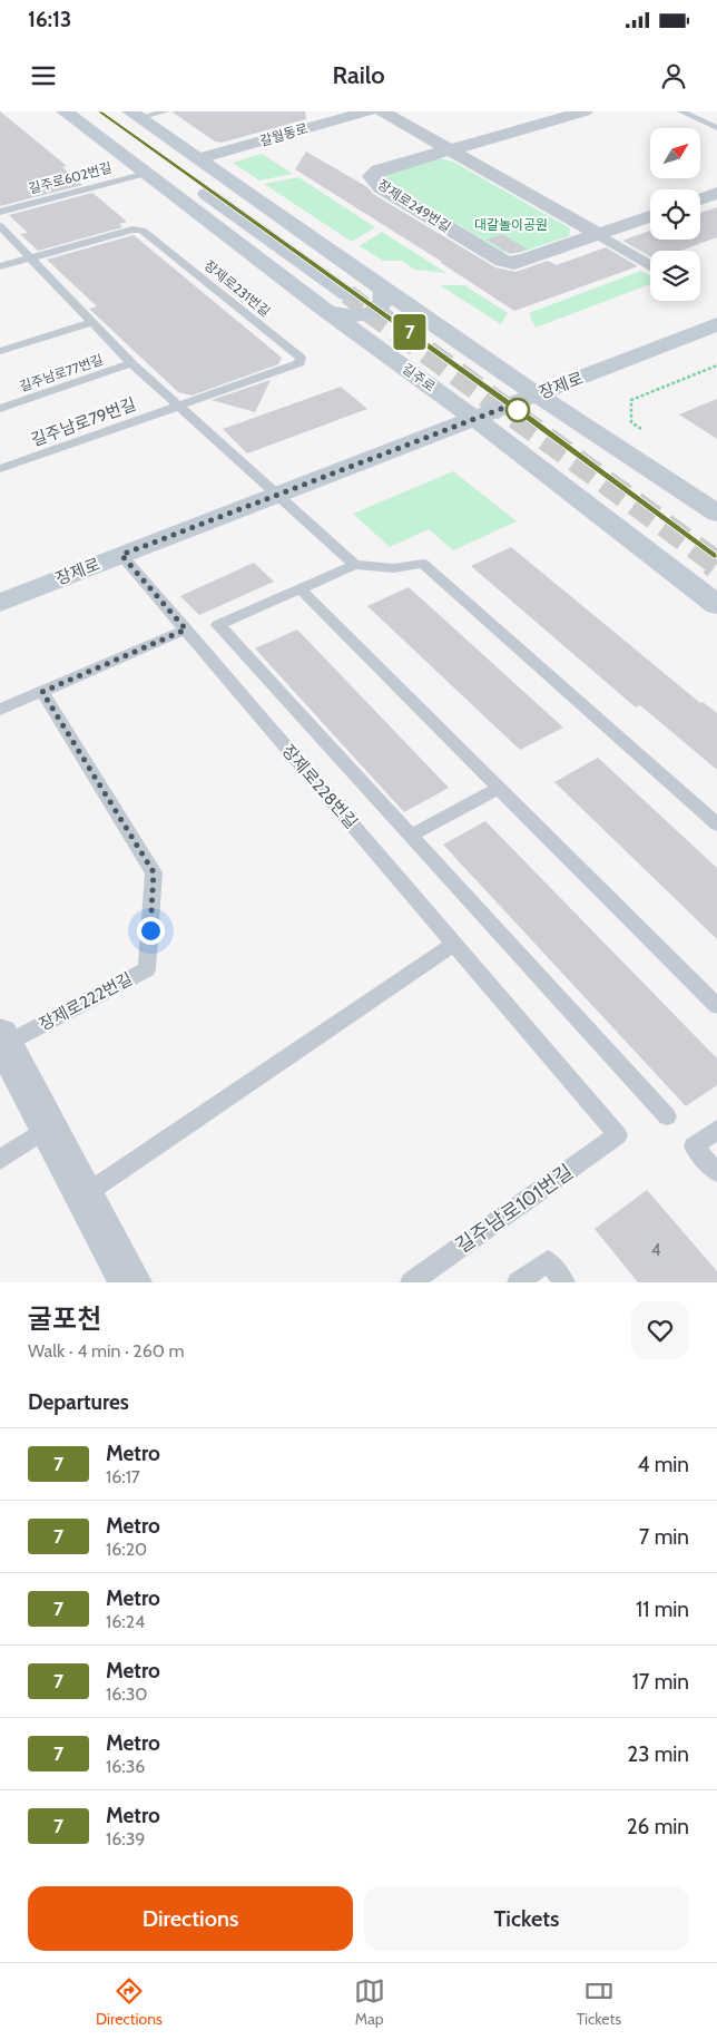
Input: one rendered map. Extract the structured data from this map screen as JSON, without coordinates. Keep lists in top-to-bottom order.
{
  "streets": {
    "main road": ["길주로", "장제로"],
    "street": ["갈월동로", "장제로249번길", "장제로222번길"],
    "lane": [
      "길주로602번길",
      "장제로231번길",
      "길주남로77번길",
      "길주남로79번길",
      "장제로228번길",
      "길주남로101번길"
    ]
  },
  "crossings": [
    ["길주로602번길", "길주로"],
    ["장제로231번길", "길주남로79번길"],
    ["길주로", "장제로"],
    ["장제로", "장제로228번길"],
    ["장제로228번길", "길주남로101번길"]
  ],
  "parks": ["대갈놀이공원"],
  "lines": ["metro line 7"],
  "house_numbers": ["4"],
  "north": "top right",
  "page": {
    "status": "16:13",
    "header": "Railo",
    "on_map": "7",
    "heading": [
      ["굴포천", "Walk · 4 min · 260 m"],
      "Departures"
    ],
    "list": [
      {
        "mark": "7",
        "name": "Metro",
        "note": "16:17",
        "value": "4 min"
      },
      {
        "mark": "7",
        "name": "Metro",
        "note": "16:20",
        "value": "7 min"
      },
      {
        "mark": "7",
        "name": "Metro",
        "note": "16:24",
        "value": "11 min"
      },
      {
        "mark": "7",
        "name": "Metro",
        "note": "16:30",
        "value": "17 min"
      },
      {
        "mark": "7",
        "name": "Metro",
        "note": "16:36",
        "value": "23 min"
      },
      {
        "mark": "7",
        "name": "Metro",
        "note": "16:39",
        "value": "26 min"
      }
    ],
    "buttons": ["Directions", "Tickets"],
    "tabs": ["Directions", "Map", "Tickets"]
  }
}
